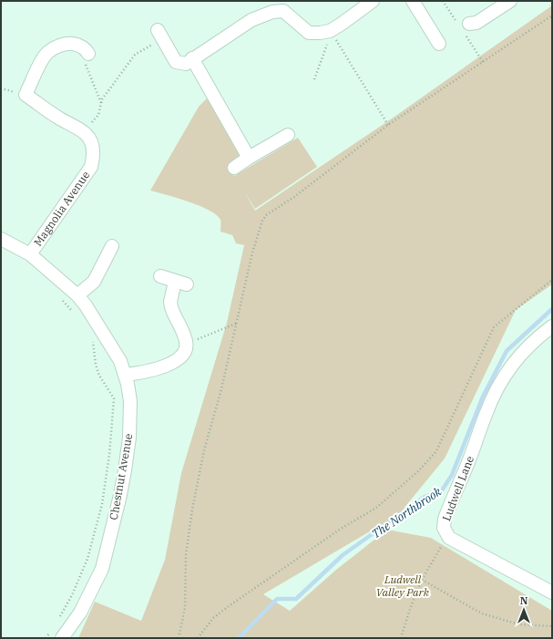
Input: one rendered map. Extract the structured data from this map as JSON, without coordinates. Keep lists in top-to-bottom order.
{
  "streets": {
    "street": ["Magnolia Avenue", "Chestnut Avenue", "Ludwell Lane"]
  },
  "crossings": [
    ["Magnolia Avenue", "Chestnut Avenue"]
  ],
  "water": ["The Northbrook"],
  "parks": ["Ludwell Valley Park"],
  "north": "top"
}
